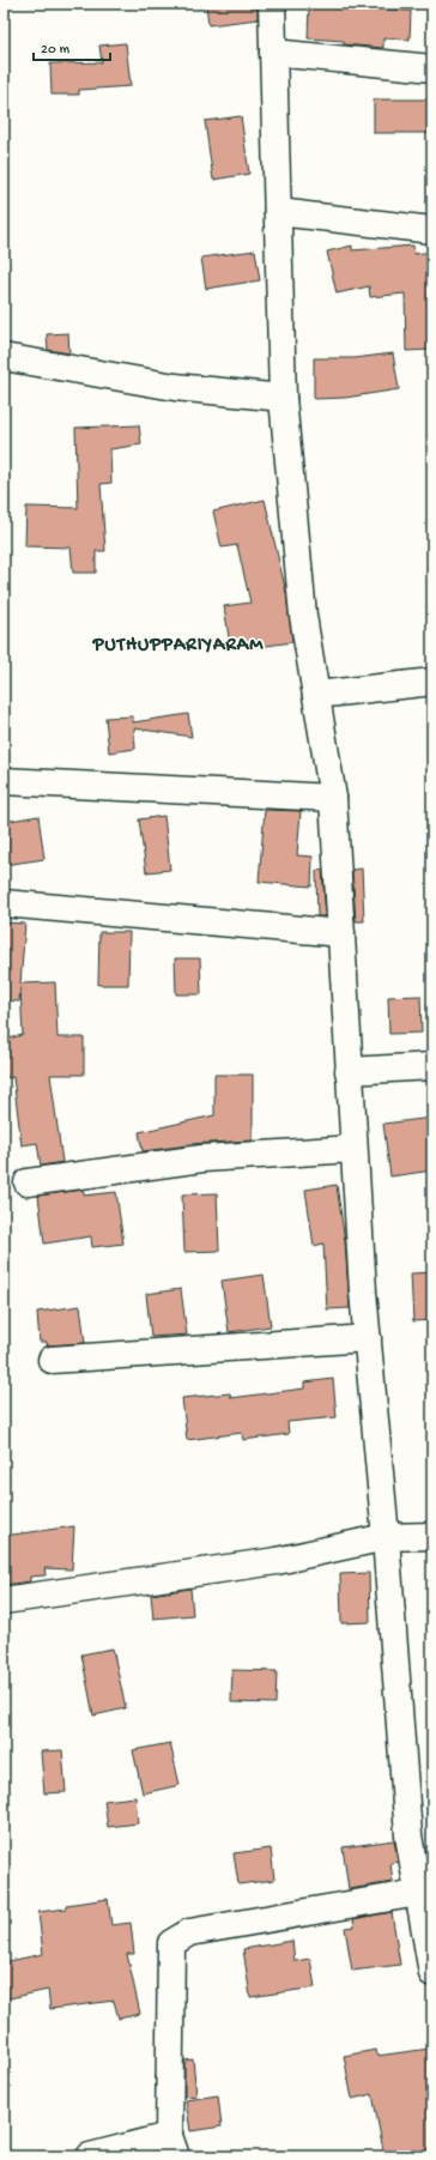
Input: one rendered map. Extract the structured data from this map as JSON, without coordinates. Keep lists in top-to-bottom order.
{
  "districts": ["PUTHUPPARIYARAM"],
  "scale_bar": "20 m"
}
